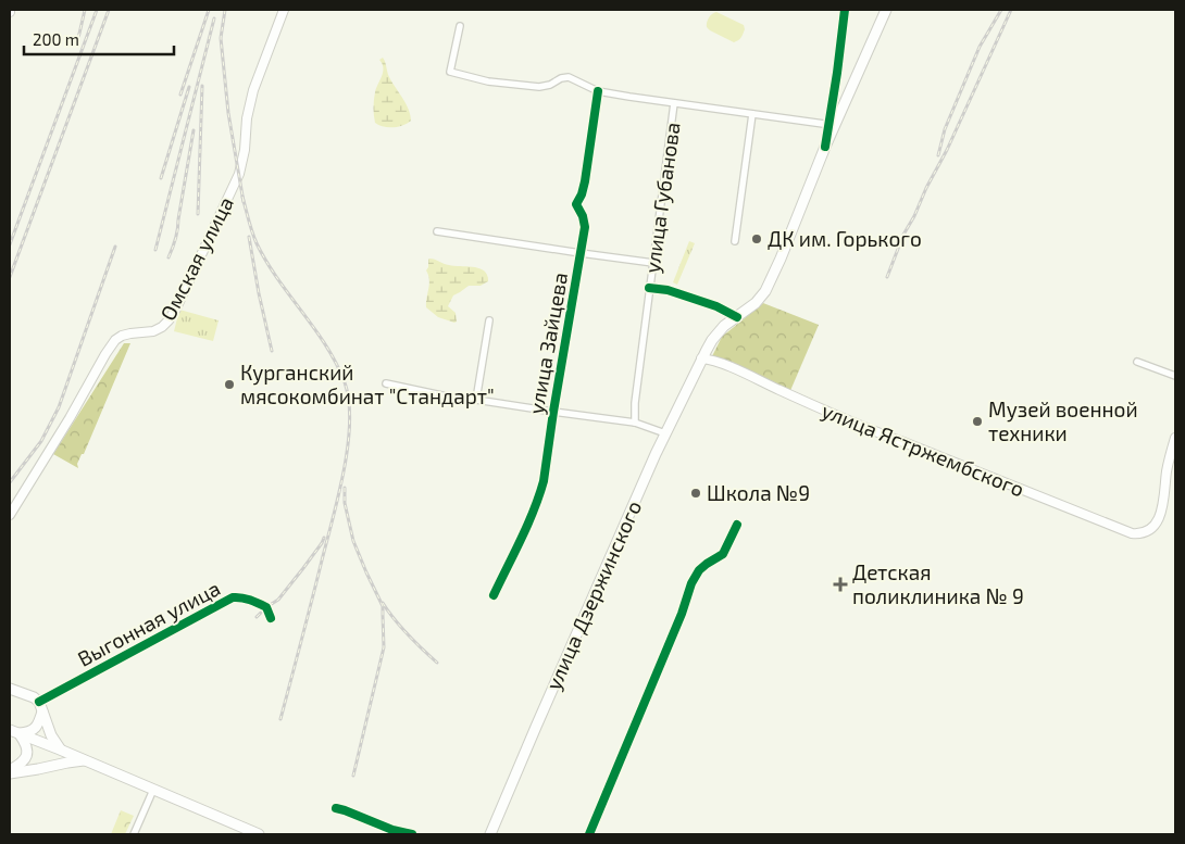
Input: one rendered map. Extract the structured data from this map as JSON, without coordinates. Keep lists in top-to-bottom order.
{
  "streets": {
    "main road": ["Омская улица", "улица Ястржембского", "улица Дзержинского"],
    "street": ["улица Губанова", "улица Зайцева", "Выгонная улица"]
  },
  "crossings": [
    ["улица Ястржембского", "улица Дзержинского"]
  ],
  "places": {
    "other": [
      "ДК им. Горького",
      "Курганский мясокомбинат \"Стандарт\"",
      "Музей военной техники",
      "Школа №9"
    ],
    "health": ["Детская поликлиника № 9"]
  },
  "scale_bar": "200 m"
}
